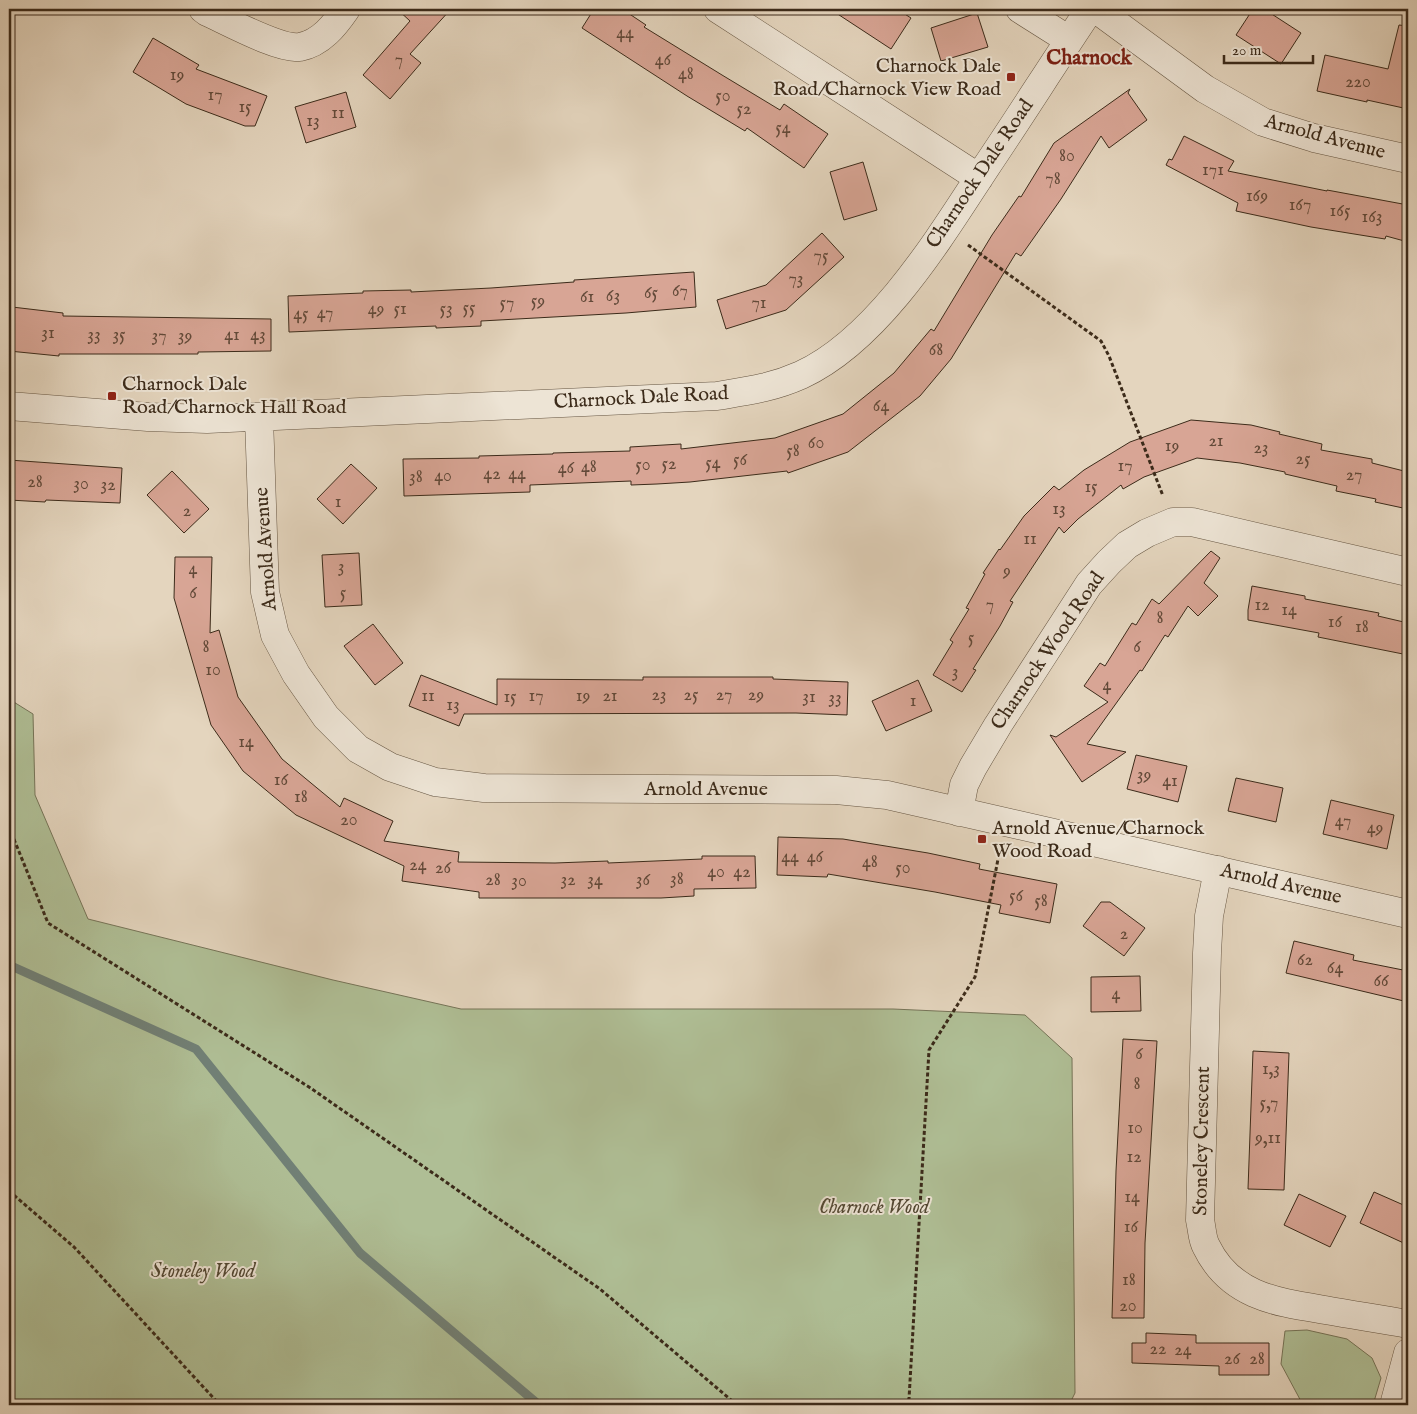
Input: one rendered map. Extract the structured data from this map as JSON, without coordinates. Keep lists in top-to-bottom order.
{
  "streets": {
    "street": [
      "Arnold Avenue",
      "Charnock Dale Road",
      "Charnock Wood Road",
      "Stoneley Crescent"
    ]
  },
  "crossings": [
    ["Arnold Avenue", "Charnock Dale Road"],
    ["Arnold Avenue", "Charnock Wood Road"],
    ["Arnold Avenue", "Stoneley Crescent"]
  ],
  "districts": ["Charnock"],
  "parks": ["Charnock Wood", "Stoneley Wood"],
  "places": {
    "transit": ["Charnock Dale Road/Charnock View Road", "Charnock Dale Road/Charnock Hall Road", "Arnold Avenue/Charnock Wood Road"]
  },
  "house_numbers": [
    "44",
    "7",
    "46",
    "48",
    "19",
    "220",
    "17",
    "50",
    "15",
    "52",
    "11",
    "13",
    "54",
    "80",
    "171",
    "78",
    "169",
    "167",
    "165",
    "163",
    "75",
    "73",
    "67",
    "65",
    "63",
    "61",
    "59",
    "57",
    "71",
    "55",
    "49",
    "51",
    "53",
    "47",
    "45",
    "31",
    "33",
    "35",
    "41",
    "43",
    "37",
    "39",
    "68",
    "64",
    "21",
    "60",
    "19",
    "23",
    "58",
    "25",
    "56",
    "54",
    "52",
    "50",
    "17",
    "48",
    "46",
    "42",
    "44",
    "27",
    "40",
    "38",
    "28",
    "30",
    "32",
    "15",
    "1",
    "13",
    "2",
    "11",
    "3",
    "4",
    "9",
    "6",
    "5",
    "7",
    "12",
    "14",
    "8",
    "16",
    "18",
    "5",
    "8",
    "6",
    "10",
    "3",
    "4",
    "23",
    "25",
    "27",
    "29",
    "11",
    "17",
    "19",
    "21",
    "15",
    "31",
    "33",
    "1",
    "13",
    "14",
    "39",
    "16",
    "41",
    "18",
    "20",
    "47",
    "49",
    "44",
    "46",
    "48",
    "24",
    "26",
    "50",
    "40",
    "42",
    "38",
    "28",
    "32",
    "34",
    "36",
    "30",
    "56",
    "58",
    "2",
    "62",
    "64",
    "66",
    "4",
    "6",
    "1,3",
    "8",
    "5,7",
    "10",
    "9,11",
    "12",
    "14",
    "16",
    "18",
    "20",
    "22",
    "24",
    "26",
    "28"
  ],
  "scale_bar": "20 m"
}
